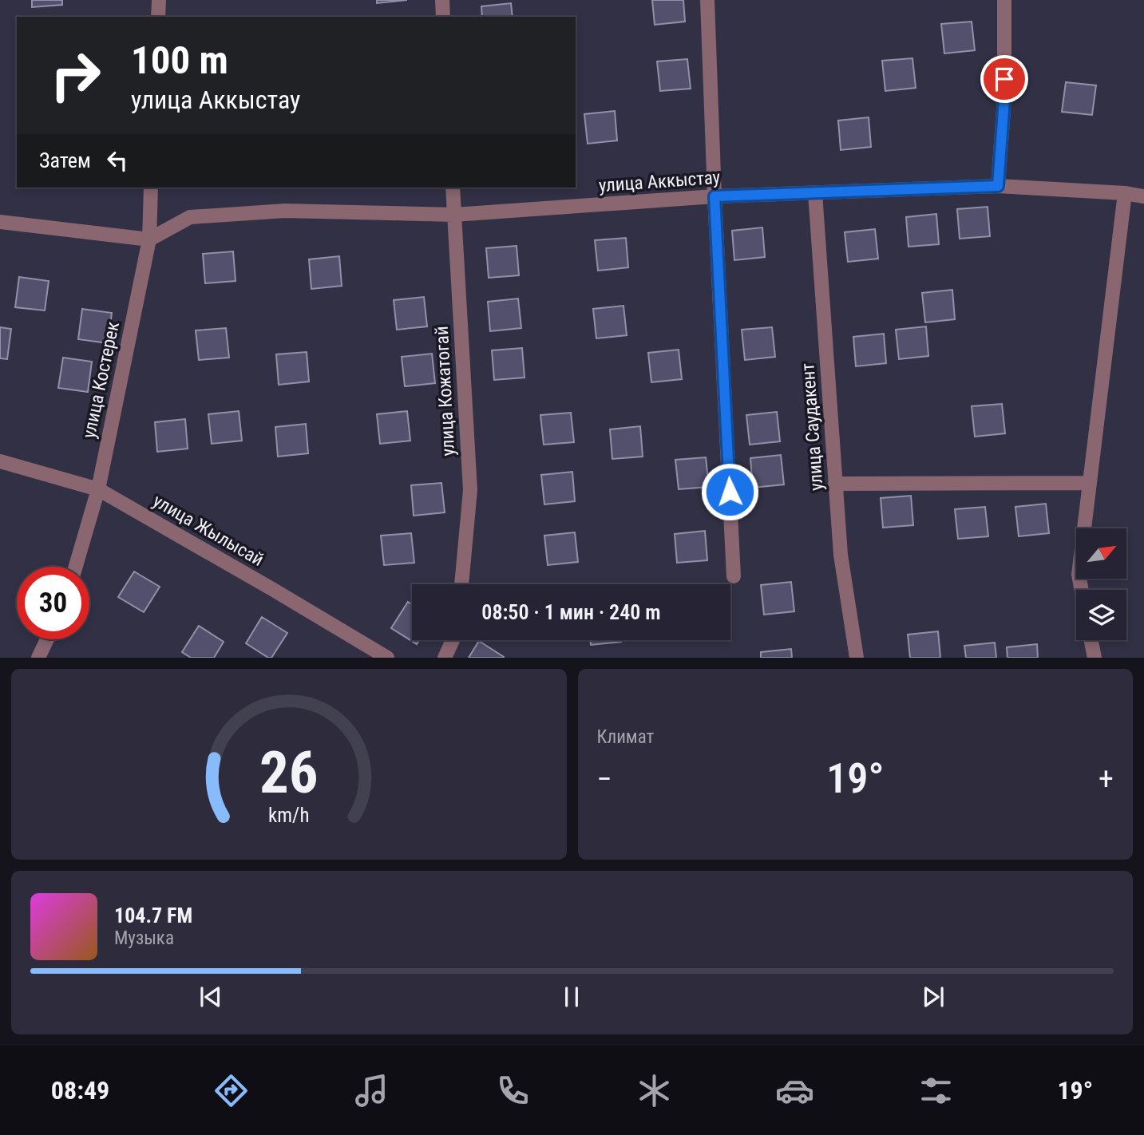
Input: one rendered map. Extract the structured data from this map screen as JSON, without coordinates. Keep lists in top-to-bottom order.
{
  "streets": {
    "street": [
      "улица Аккыстау",
      "улица Костерек",
      "улица Кожатогай",
      "улица Саудакент",
      "улица Жылысай"
    ]
  },
  "crossings": [
    ["улица Аккыстау", "улица Костерек"],
    ["улица Аккыстау", "улица Кожатогай"],
    ["улица Аккыстау", "улица Саудакент"],
    ["улица Костерек", "улица Жылысай"]
  ],
  "north": "top right",
  "page": {
    "turn": ["100 m", "улица Аккыстау"],
    "then": "Затем",
    "limit": "30",
    "trip": "08:50 · 1 мин · 240 m",
    "tile": "Климат",
    "heat": ["−", "19°", "+"],
    "song": ["104.7 FM", "Музыка"],
    "tabs": ["08:49", "19°"],
    "gauge": ["26", "km/h"]
  }
}
